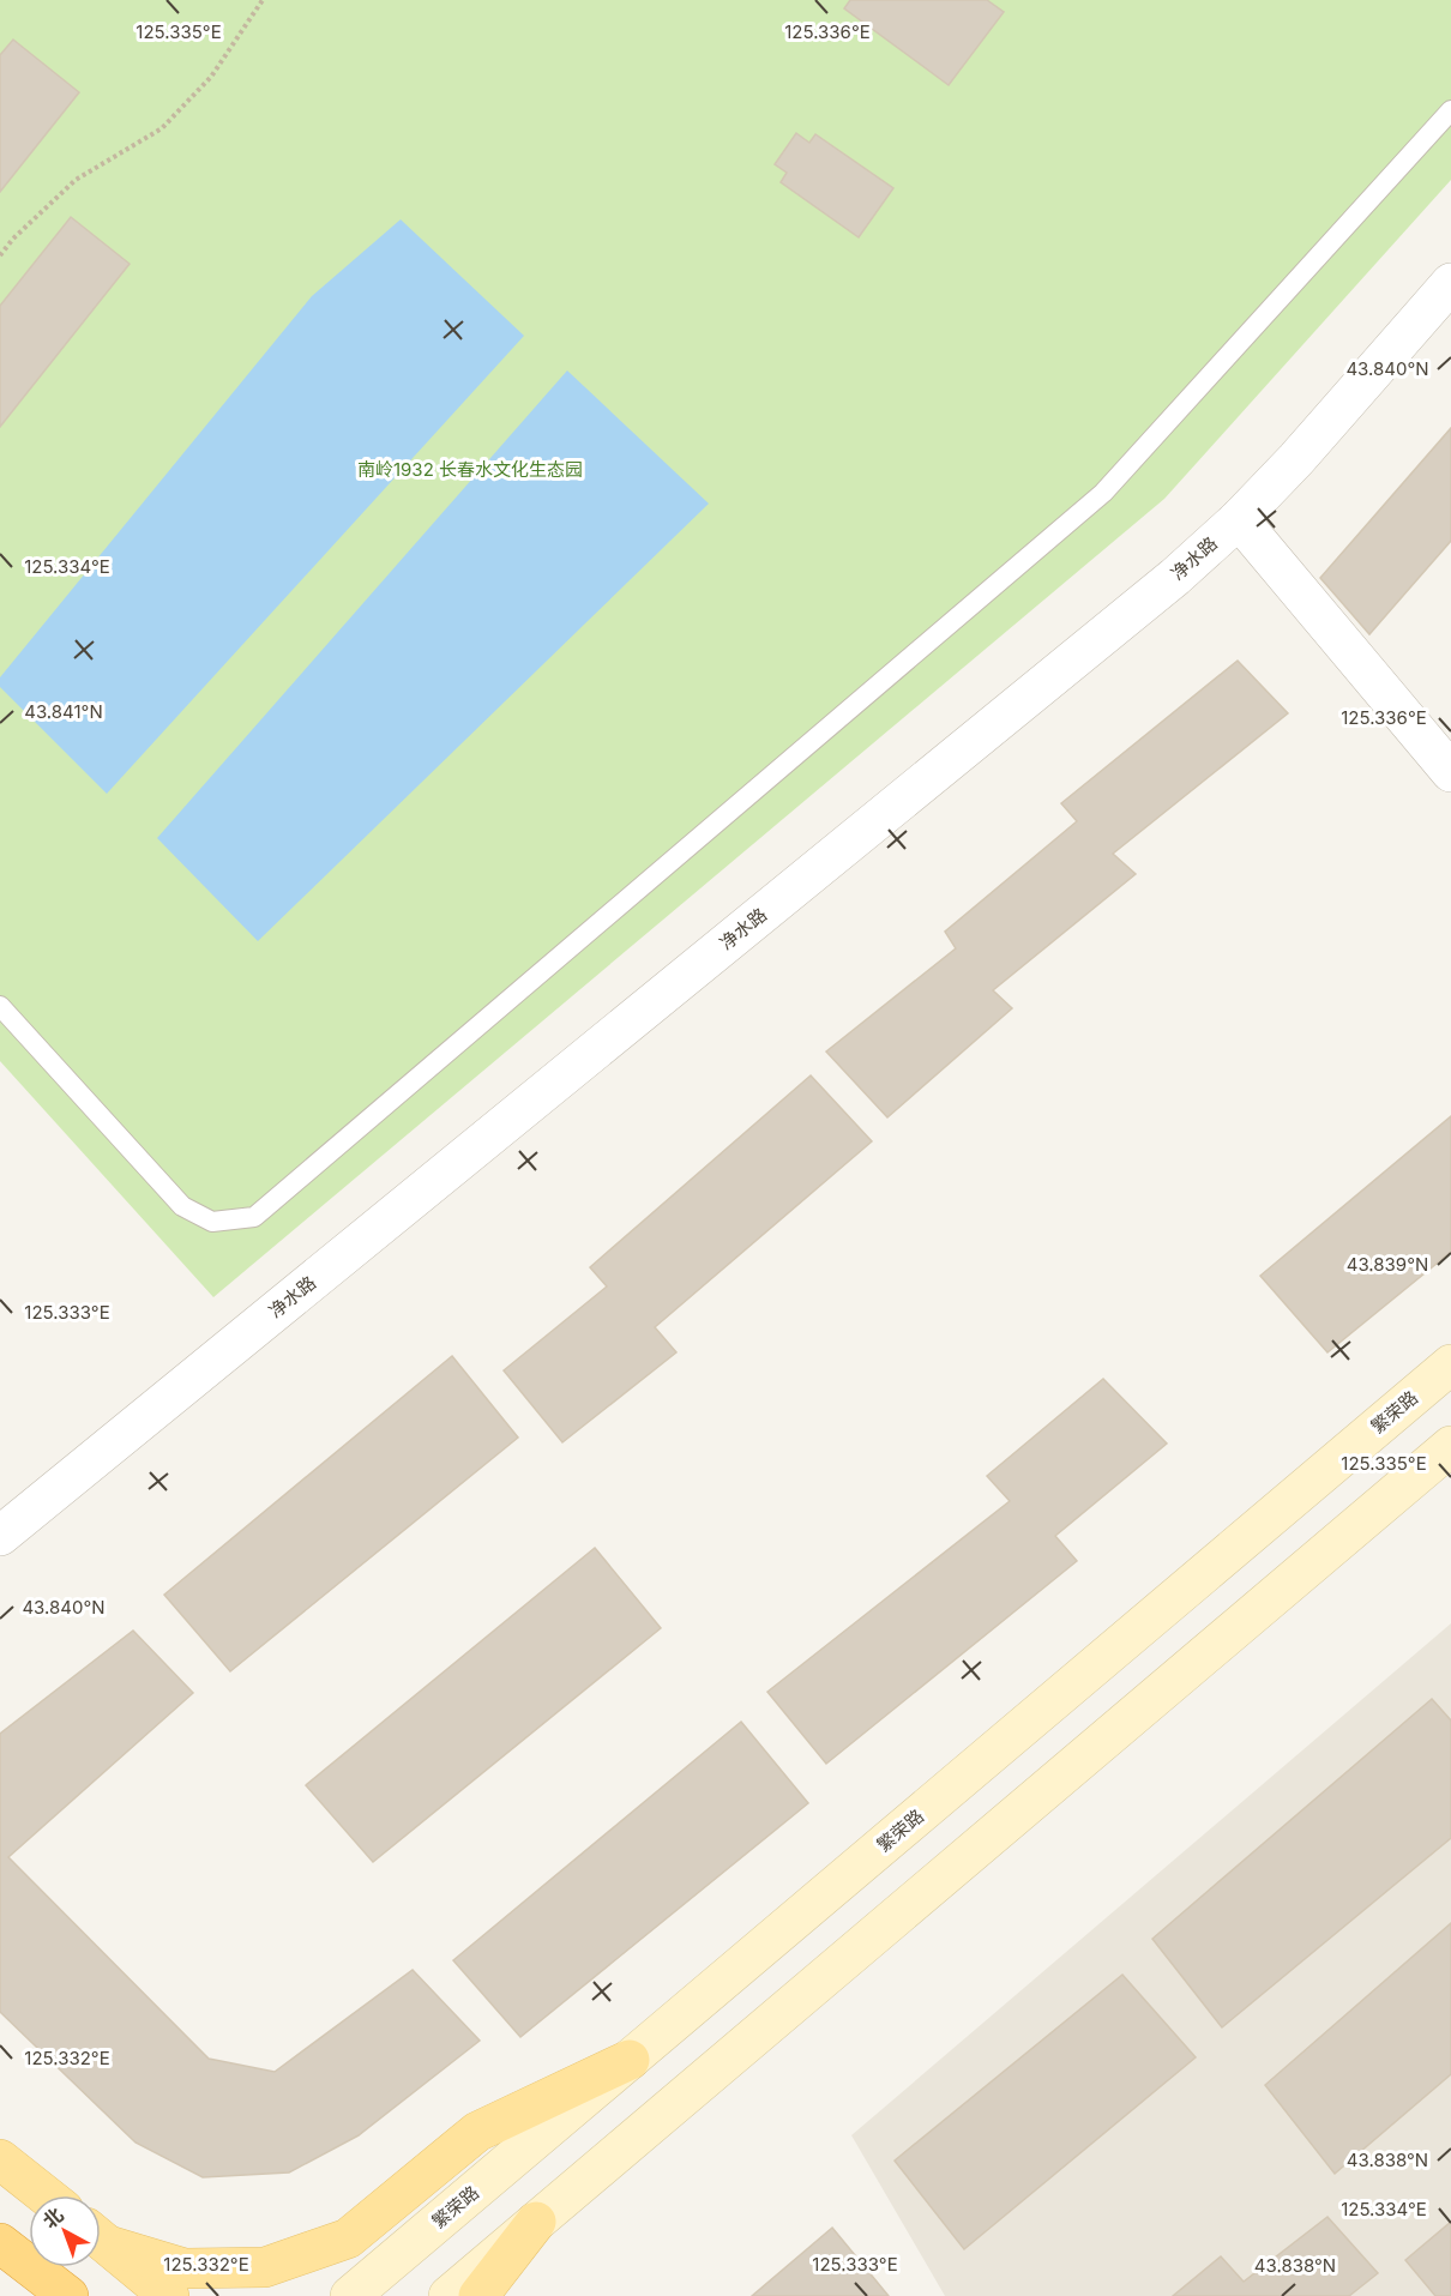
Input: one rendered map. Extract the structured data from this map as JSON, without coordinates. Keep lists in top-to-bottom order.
{
  "streets": {
    "main road": ["繁荣路"],
    "street": ["净水路"]
  },
  "parks": ["南岭1932 长春水文化生态园"],
  "north": "top left",
  "coordinates": [
    "125.335°E",
    "125.336°E",
    "43.840°N",
    "125.334°E",
    "43.841°N",
    "43.839°N",
    "125.333°E",
    "125.332°E",
    "43.838°N"
  ]
}
